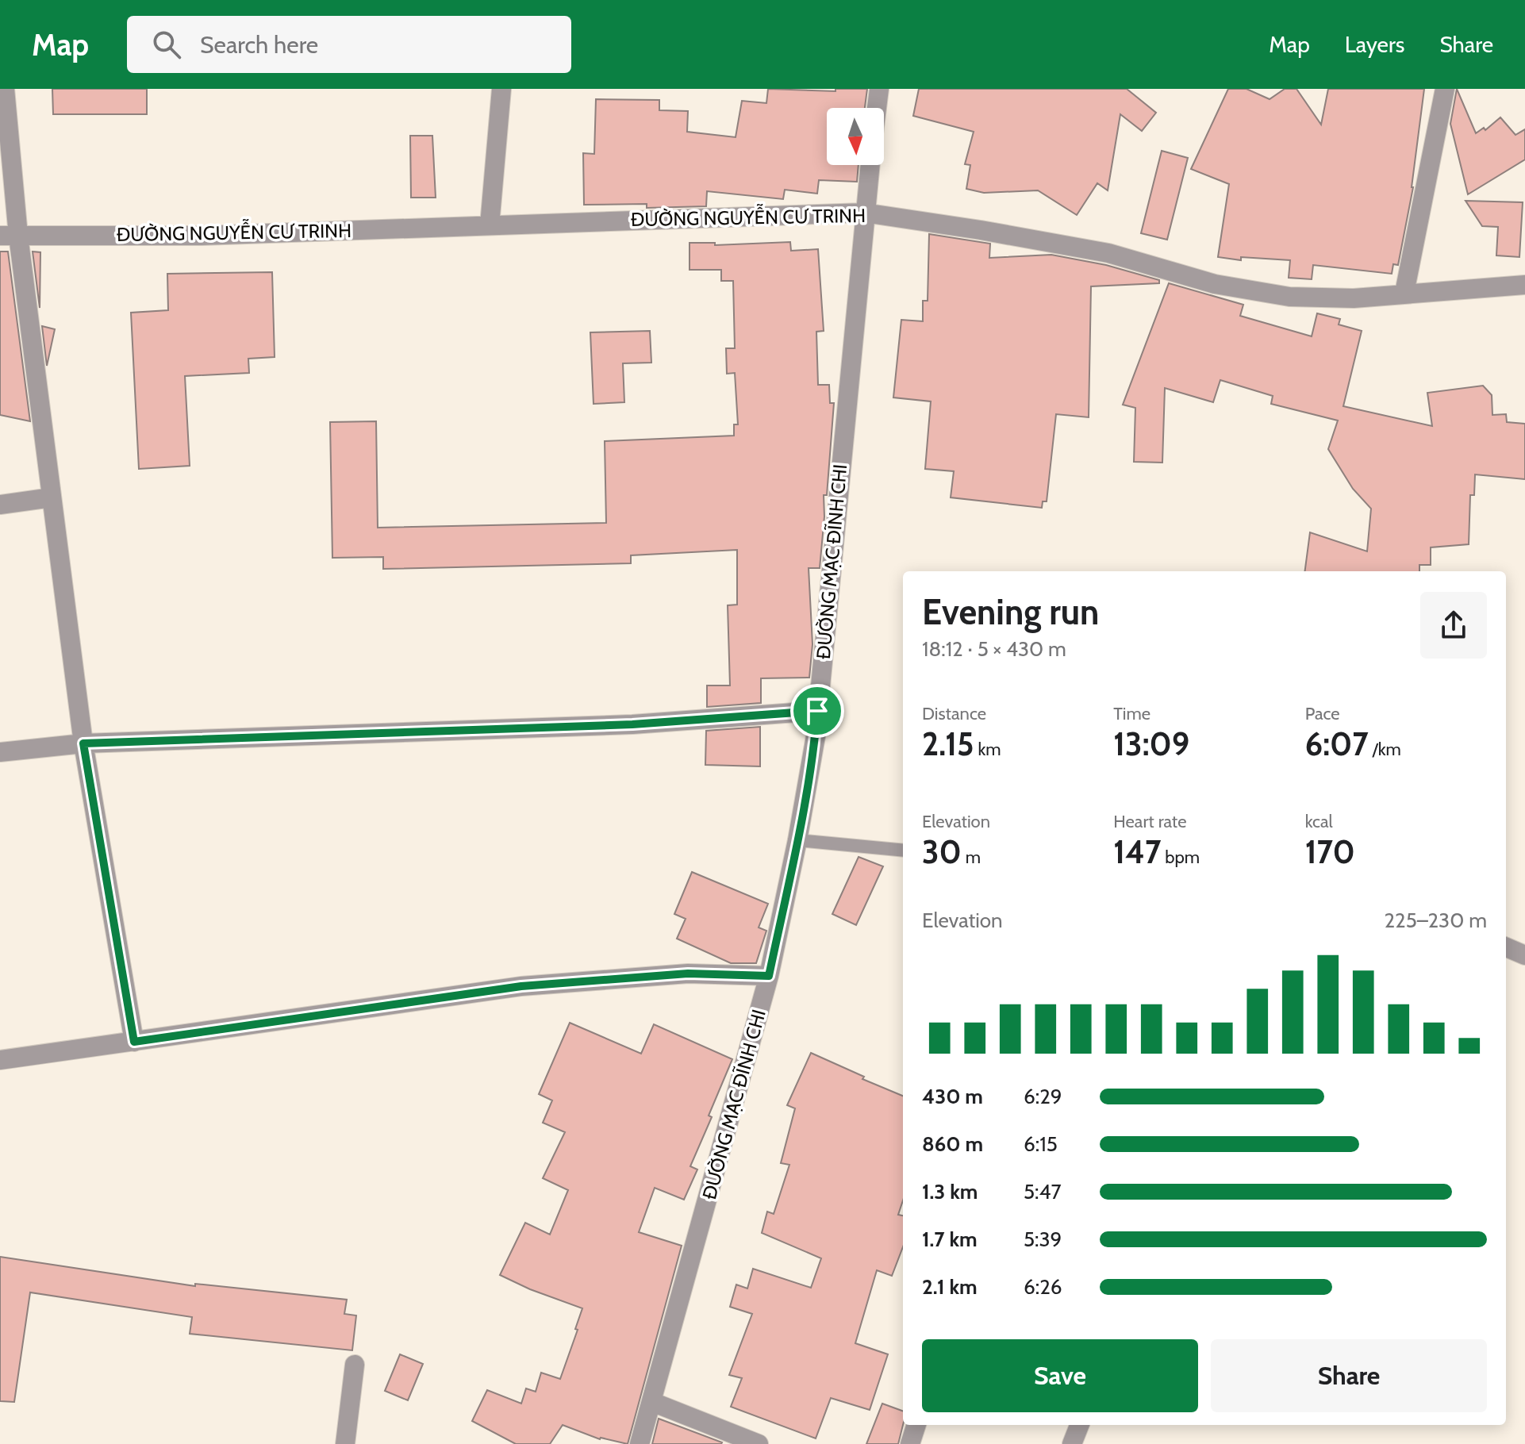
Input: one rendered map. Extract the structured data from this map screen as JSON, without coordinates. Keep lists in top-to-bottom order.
{
  "streets": {
    "street": ["ĐƯỜNG NGUYỄN CƯ TRINH", "ĐƯỜNG MẠC ĐĨNH CHI"]
  },
  "crossings": [
    ["ĐƯỜNG NGUYỄN CƯ TRINH", "ĐƯỜNG MẠC ĐĨNH CHI"]
  ],
  "north": "bottom",
  "page": {
    "header": "Map",
    "search": "Search here",
    "nav": ["Map", "Layers", "Share"],
    "heading": ["Evening run", "18:12 · 5 × 430 m"],
    "stats": [
      ["Distance", "2.15 km"],
      ["Time", "13:09"],
      ["Pace", "6:07 /km"],
      ["Elevation", "30 m"],
      ["Heart rate", "147 bpm"],
      ["kcal", "170"]
    ],
    "chart": ["Elevation", "225–230 m"],
    "list": [
      {
        "name": "430 m",
        "note": "6:29"
      },
      {
        "name": "860 m",
        "note": "6:15"
      },
      {
        "name": "1.3 km",
        "note": "5:47"
      },
      {
        "name": "1.7 km",
        "note": "5:39"
      },
      {
        "name": "2.1 km",
        "note": "6:26"
      }
    ],
    "buttons": ["Save", "Share"]
  }
}
